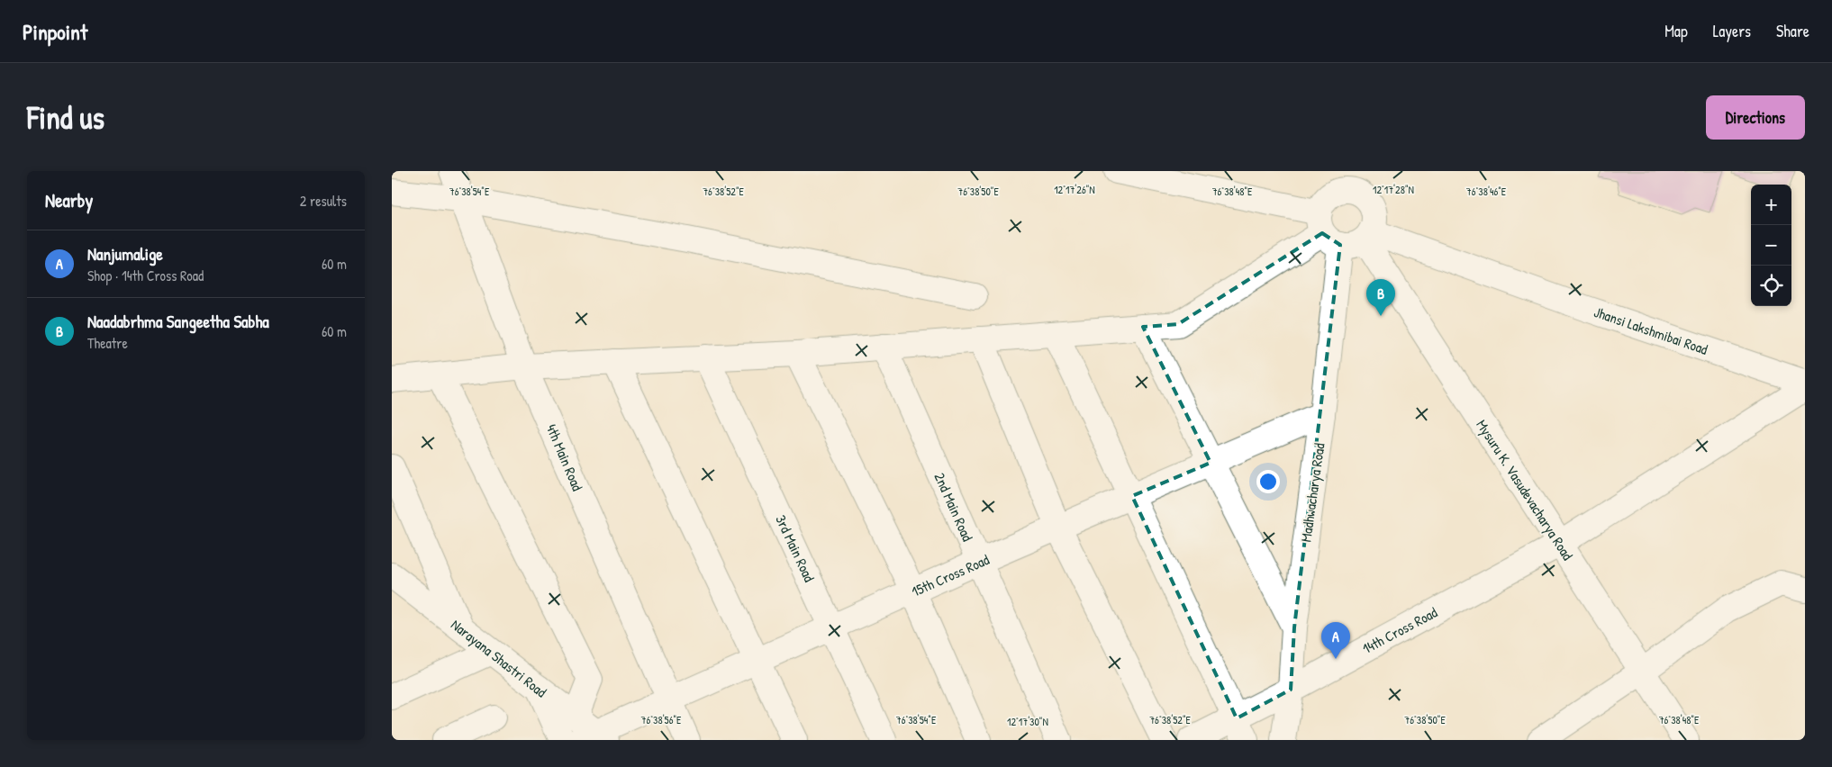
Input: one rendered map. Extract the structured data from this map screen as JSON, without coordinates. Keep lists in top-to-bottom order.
{
  "streets": {
    "street": [
      "Jhansi Lakshmibai Road",
      "4th Main Road",
      "Mysuru K. Vasudevacharya Road",
      "Madhwacharya Road",
      "2nd Main Road",
      "3rd Main Road",
      "15th Cross Road",
      "14th Cross Road",
      "Narayana Shastri Road"
    ]
  },
  "crossings": [
    ["Jhansi Lakshmibai Road", "Mysuru K. Vasudevacharya Road"],
    ["Jhansi Lakshmibai Road", "Madhwacharya Road"],
    ["4th Main Road", "15th Cross Road"],
    ["Mysuru K. Vasudevacharya Road", "Madhwacharya Road"],
    ["Mysuru K. Vasudevacharya Road", "14th Cross Road"],
    ["Madhwacharya Road", "15th Cross Road"],
    ["Madhwacharya Road", "14th Cross Road"],
    ["2nd Main Road", "15th Cross Road"],
    ["3rd Main Road", "15th Cross Road"],
    ["15th Cross Road", "Narayana Shastri Road"]
  ],
  "page": {
    "header": "Pinpoint",
    "nav": ["Map", "Layers", "Share"],
    "buttons": "Directions",
    "title": "Find us",
    "heading": ["Nearby", "2 results"],
    "map_buttons": ["+", "−"],
    "list": [
      {
        "mark": "A",
        "name": "Nanjumalige",
        "note": "Shop · 14th Cross Road",
        "value": "60 m"
      },
      {
        "mark": "B",
        "name": "Naadabrhma Sangeetha Sabha",
        "note": "Theatre",
        "value": "60 m"
      }
    ],
    "pins": ["B", "A"]
  },
  "coordinates": [
    "12°17'28\"N",
    "12°17'26\"N",
    "76°38'54\"E",
    "76°38'52\"E",
    "76°38'50\"E",
    "76°38'48\"E",
    "76°38'46\"E",
    "76°38'56\"E",
    "12°17'30\"N"
  ]
}
